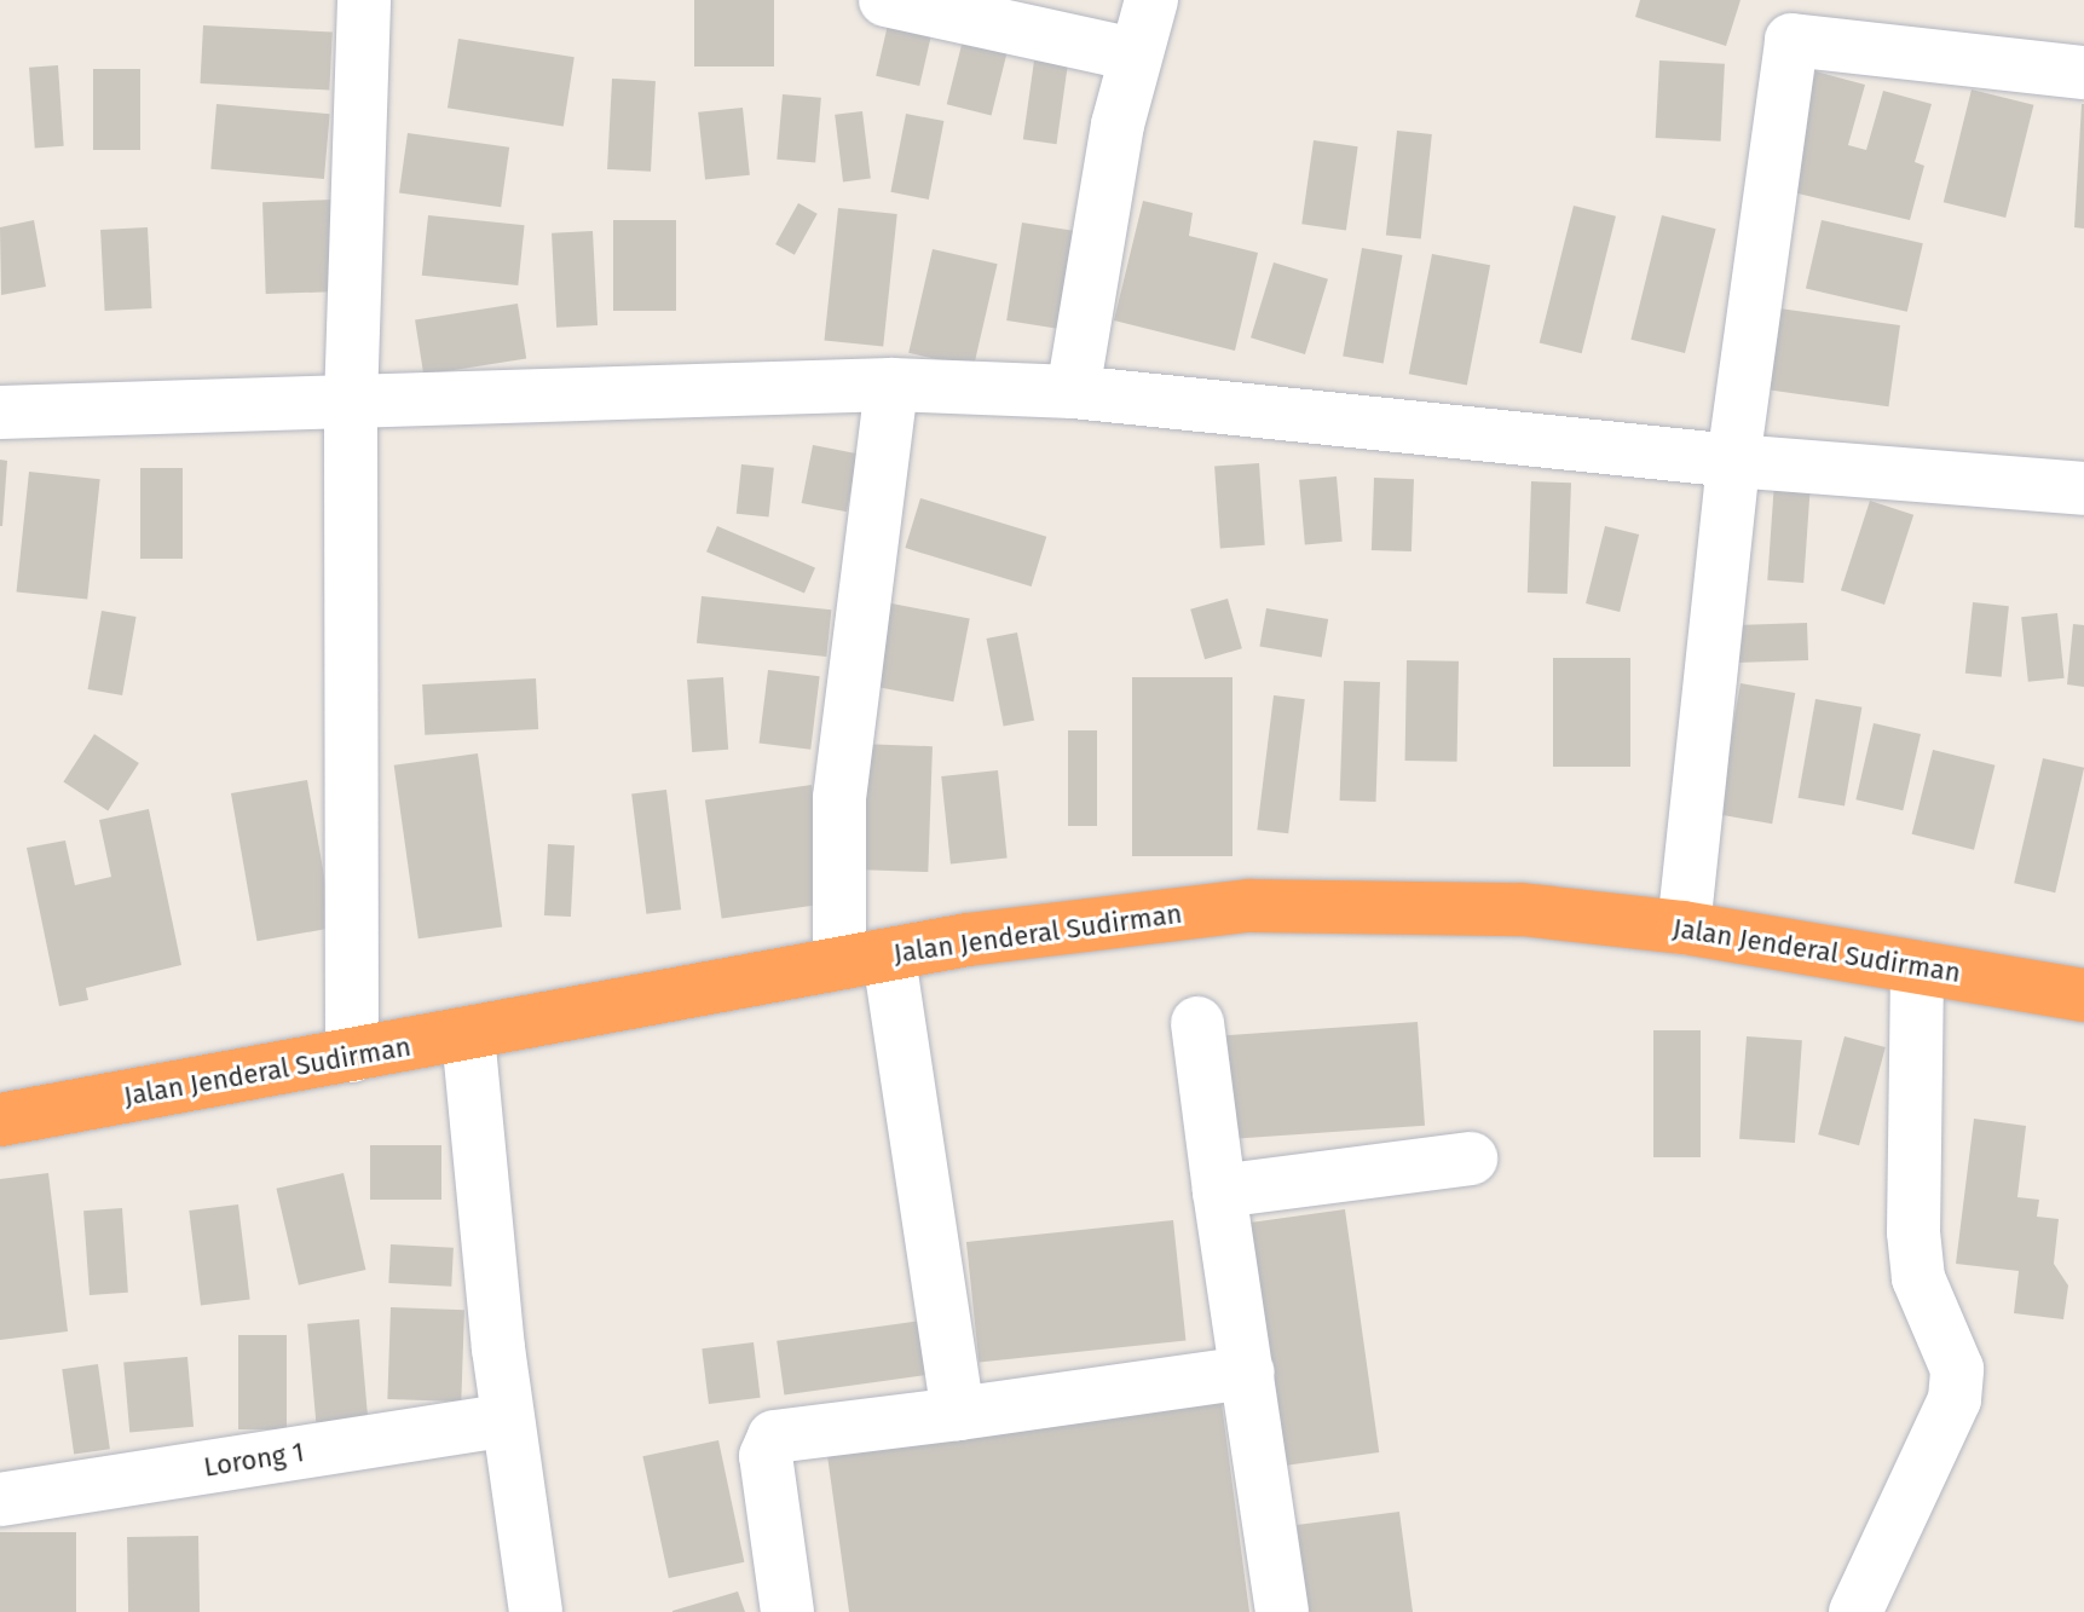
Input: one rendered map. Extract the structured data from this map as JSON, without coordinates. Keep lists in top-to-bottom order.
{
  "streets": {
    "highway": ["Jalan Jenderal Sudirman"],
    "street": ["Lorong 1"]
  }
}
